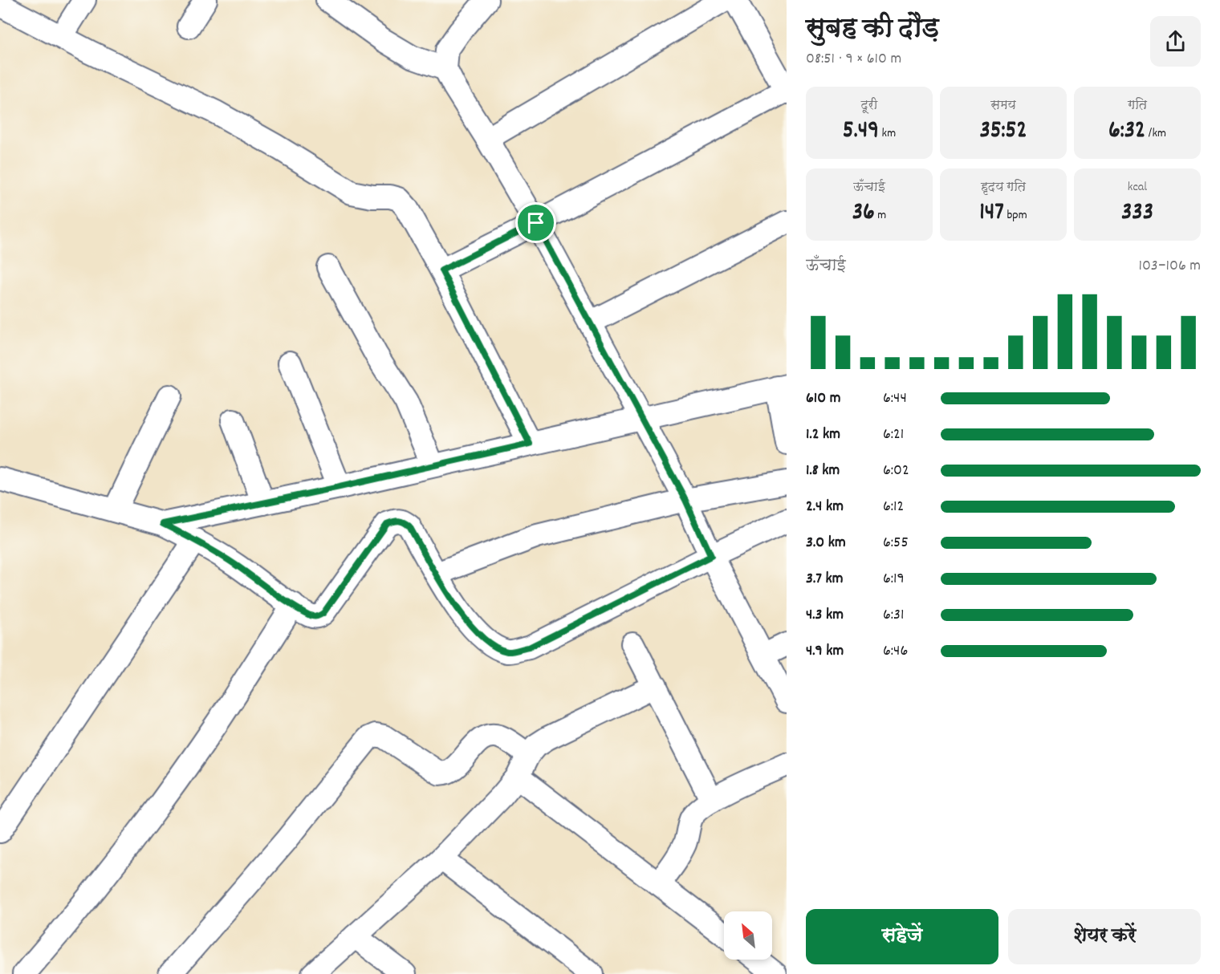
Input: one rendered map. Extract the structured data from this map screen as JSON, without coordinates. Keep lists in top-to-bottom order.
{
  "north": "top left",
  "page": {
    "heading": ["सुबह की दौड़", "08:51 · 9 × 610 m"],
    "stats": [
      ["दूरी", "5.49 km"],
      ["समय", "35:52"],
      ["गति", "6:32 /km"],
      ["ऊँचाई", "36 m"],
      ["हृदय गति", "147 bpm"],
      ["kcal", "333"]
    ],
    "chart": ["ऊँचाई", "103–106 m"],
    "list": [
      {
        "name": "610 m",
        "note": "6:44"
      },
      {
        "name": "1.2 km",
        "note": "6:21"
      },
      {
        "name": "1.8 km",
        "note": "6:02"
      },
      {
        "name": "2.4 km",
        "note": "6:12"
      },
      {
        "name": "3.0 km",
        "note": "6:55"
      },
      {
        "name": "3.7 km",
        "note": "6:19"
      },
      {
        "name": "4.3 km",
        "note": "6:31"
      },
      {
        "name": "4.9 km",
        "note": "6:46"
      }
    ],
    "buttons": ["सहेजें", "शेयर करें"]
  }
}
